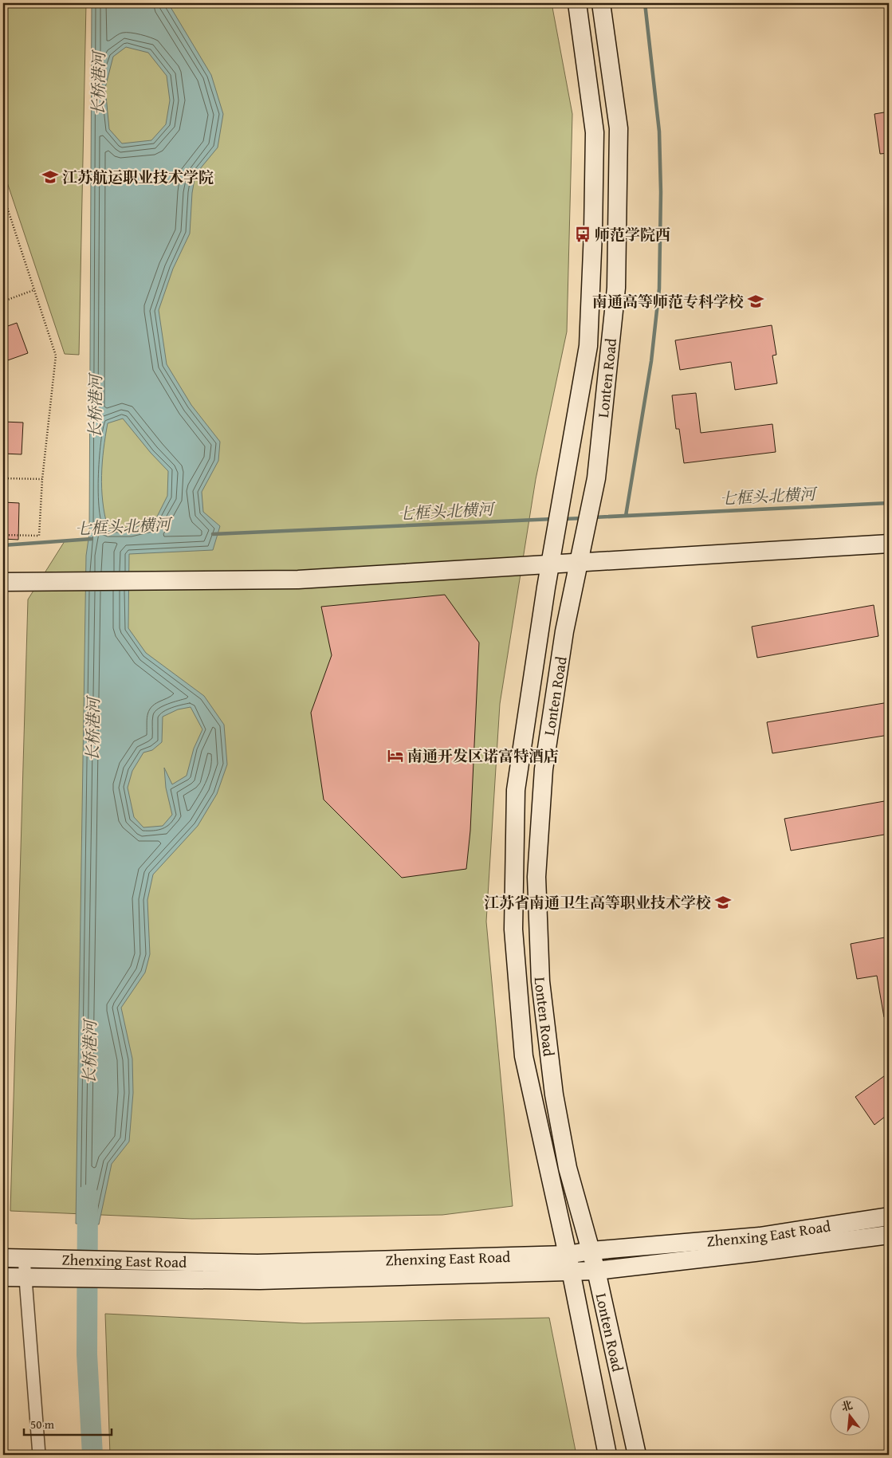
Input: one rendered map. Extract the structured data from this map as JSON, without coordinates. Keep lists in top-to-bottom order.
{
  "streets": {
    "main road": ["Lonten Road", "Zhenxing East Road"]
  },
  "crossings": [
    ["Lonten Road", "Zhenxing East Road"]
  ],
  "water": ["长桥港河", "七框头北横河"],
  "places": {
    "school or university": ["江苏航运职业技术学院", "南通高等师范专科学校", "江苏省南通卫生高等职业技术学校"],
    "bus stop": ["师范学院西"],
    "hotel": ["南通开发区诺富特酒店"]
  },
  "scale_bar": "50 m",
  "north": "top"
}
